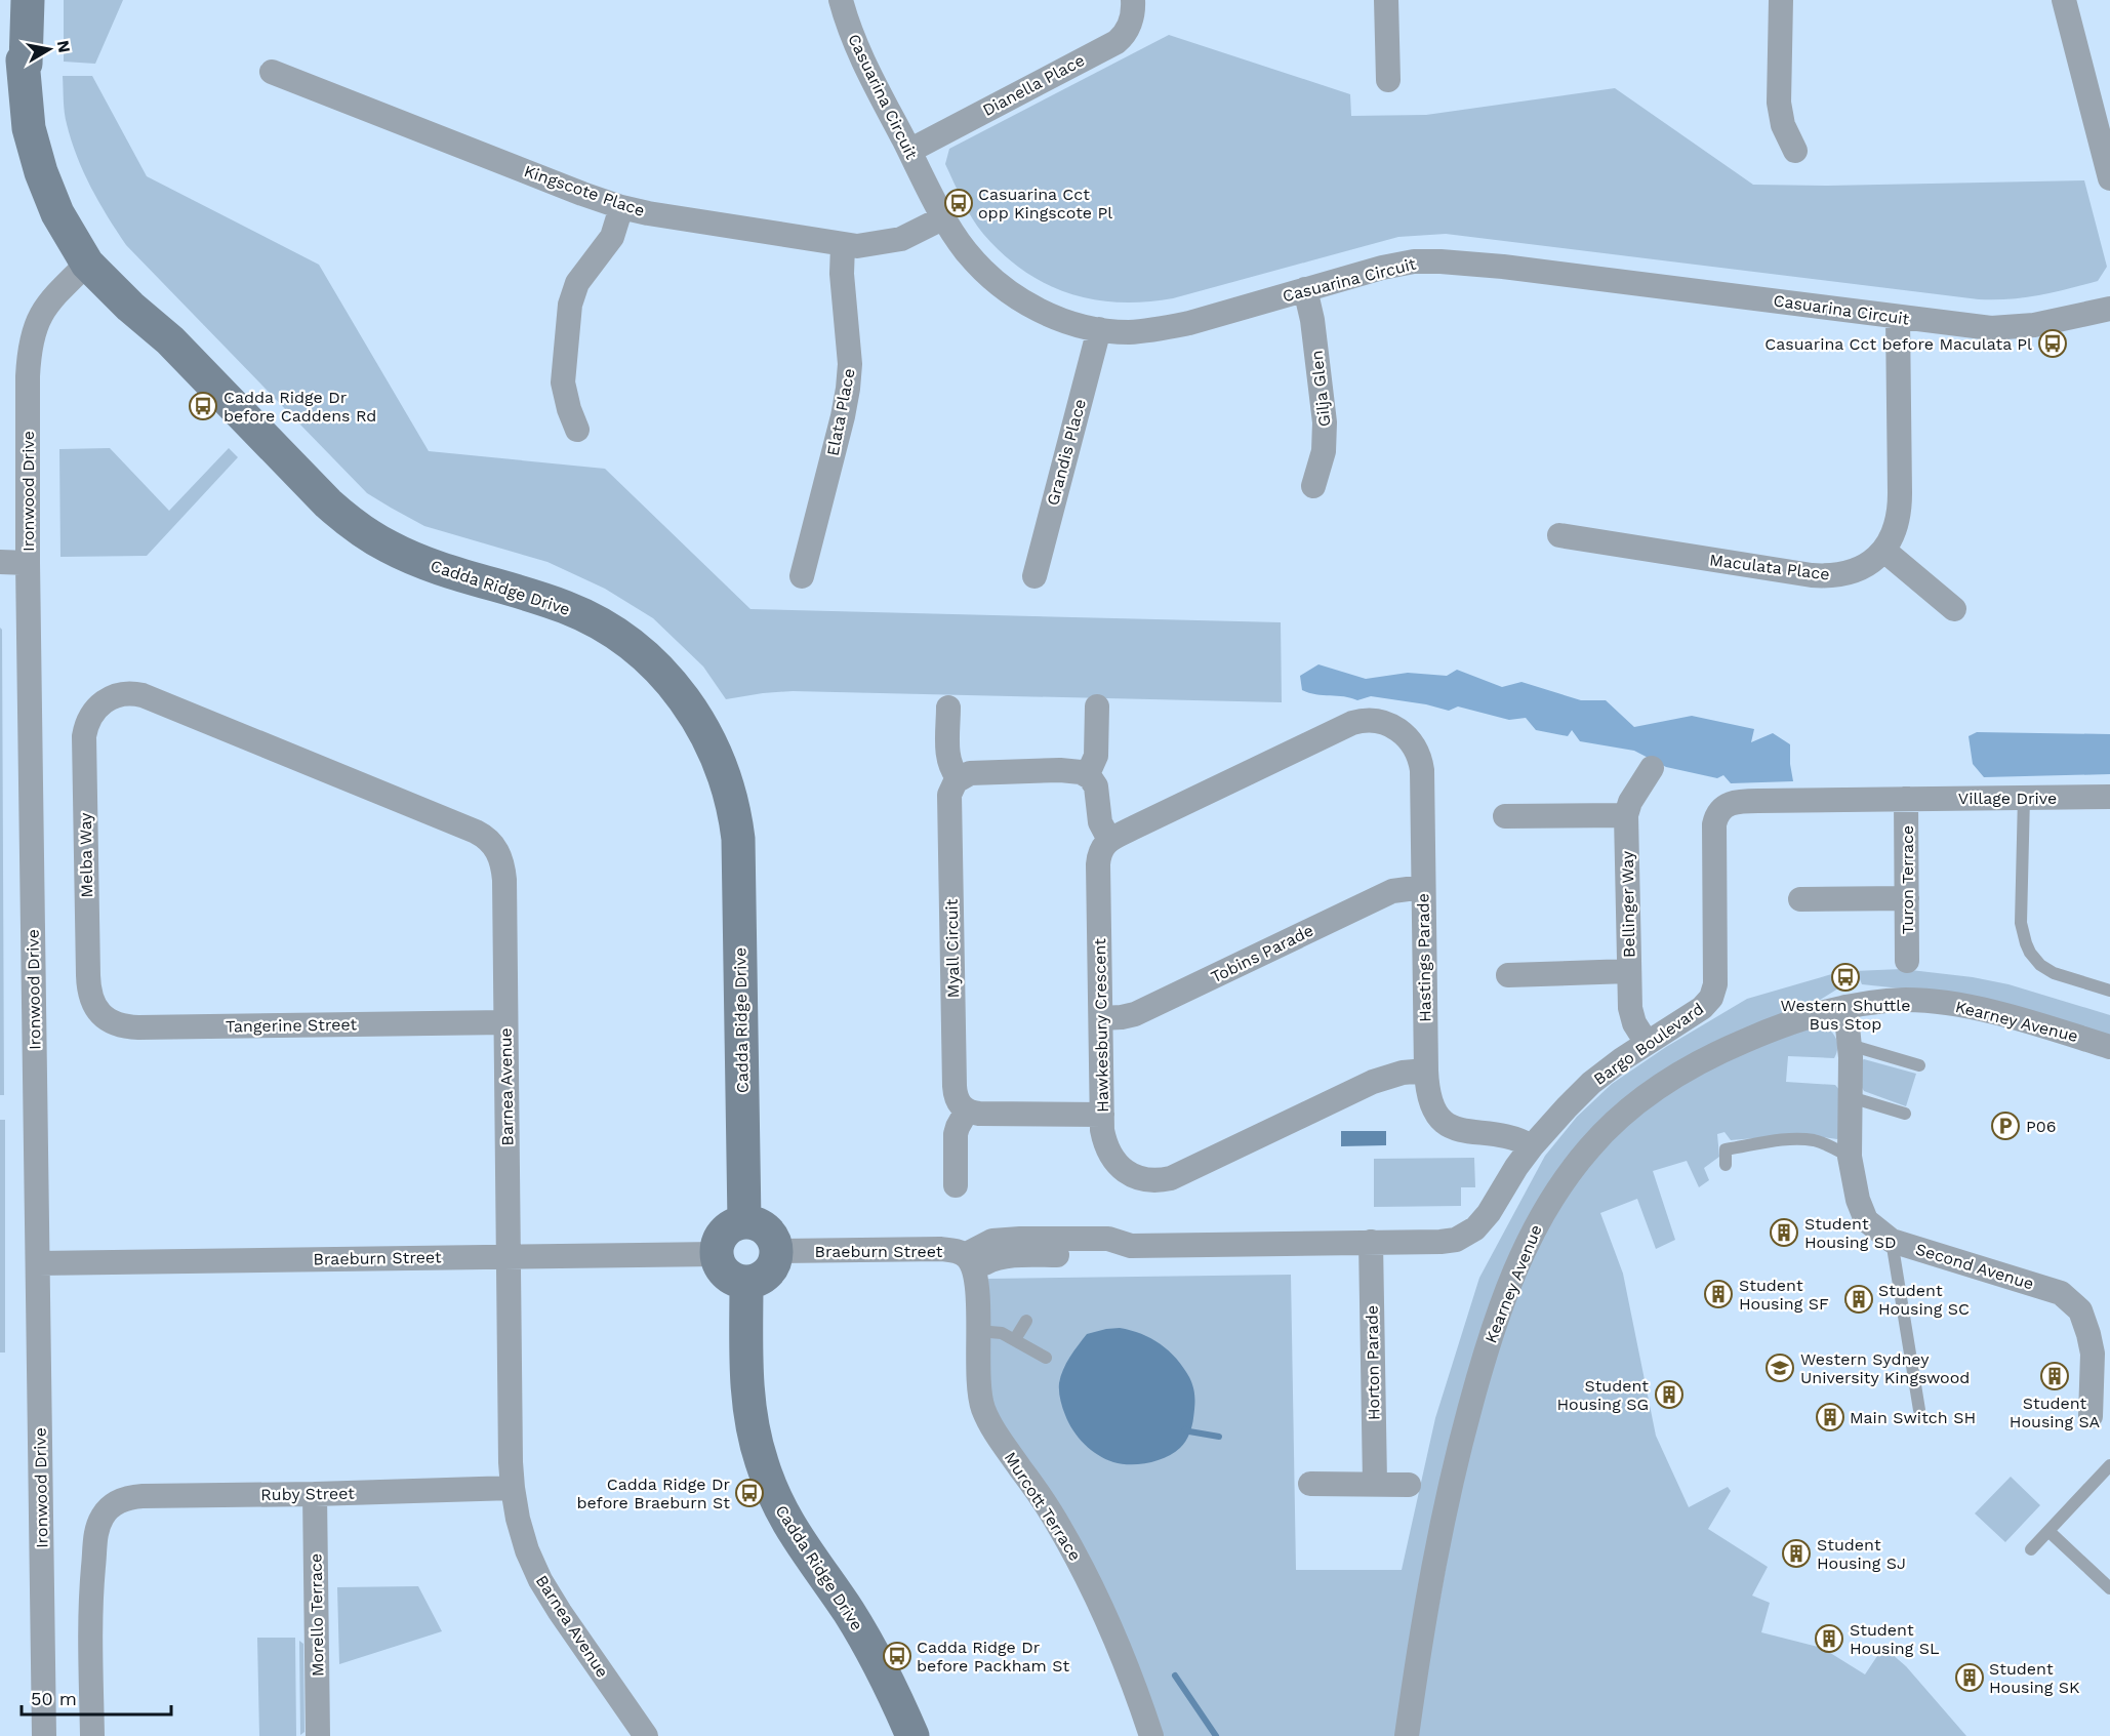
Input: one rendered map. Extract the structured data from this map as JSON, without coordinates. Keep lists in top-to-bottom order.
{
  "streets": {
    "street": [
      "Dianella Place",
      "Casuarina Circuit",
      "Kingscote Place",
      "Gilja Glen",
      "Elata Place",
      "Grandis Place",
      "Ironwood Drive",
      "Maculata Place",
      "Cadda Ridge Drive",
      "Village Drive",
      "Melba Way",
      "Turon Terrace",
      "Bellinger Way",
      "Myall Circuit",
      "Tobins Parade",
      "Hastings Parade",
      "Kearney Avenue",
      "Tangerine Street",
      "Hawkesbury Crescent",
      "Bargo Boulevard",
      "Barnea Avenue",
      "Braeburn Street",
      "Second Avenue",
      "Horton Parade",
      "Ruby Street",
      "Murcott Terrace",
      "Morello Terrace"
    ]
  },
  "crossings": [
    ["Dianella Place", "Casuarina Circuit"],
    ["Casuarina Circuit", "Kingscote Place"],
    ["Casuarina Circuit", "Gilja Glen"],
    ["Casuarina Circuit", "Grandis Place"],
    ["Kingscote Place", "Elata Place"],
    ["Ironwood Drive", "Cadda Ridge Drive"],
    ["Ironwood Drive", "Braeburn Street"],
    ["Cadda Ridge Drive", "Braeburn Street"],
    ["Village Drive", "Turon Terrace"],
    ["Village Drive", "Bargo Boulevard"],
    ["Melba Way", "Tangerine Street"],
    ["Melba Way", "Barnea Avenue"],
    ["Turon Terrace", "Bargo Boulevard"],
    ["Bellinger Way", "Bargo Boulevard"],
    ["Tobins Parade", "Hastings Parade"],
    ["Tobins Parade", "Hawkesbury Crescent"],
    ["Hastings Parade", "Hawkesbury Crescent"],
    ["Hastings Parade", "Bargo Boulevard"],
    ["Kearney Avenue", "Second Avenue"],
    ["Tangerine Street", "Barnea Avenue"],
    ["Bargo Boulevard", "Braeburn Street"],
    ["Bargo Boulevard", "Horton Parade"],
    ["Bargo Boulevard", "Murcott Terrace"],
    ["Barnea Avenue", "Braeburn Street"],
    ["Barnea Avenue", "Ruby Street"],
    ["Braeburn Street", "Murcott Terrace"],
    ["Ruby Street", "Morello Terrace"]
  ],
  "places": {
    "bus stop": [
      "Casuarina Cct opp Kingscote Pl",
      "Casuarina Cct before Maculata Pl",
      "Cadda Ridge Dr before Caddens Rd",
      "Western Shuttle Bus Stop",
      "Cadda Ridge Dr before Braeburn St",
      "Cadda Ridge Dr before Packham St"
    ],
    "parking": ["P06"],
    "building": [
      "Student Housing SD",
      "Student Housing SF",
      "Student Housing SC",
      "Student Housing SA",
      "Student Housing SG",
      "Main Switch SH",
      "Student Housing SJ",
      "Student Housing SL",
      "Student Housing SK"
    ],
    "school or university": ["Western Sydney University Kingswood"]
  },
  "scale_bar": "50 m",
  "north": "right"
}
